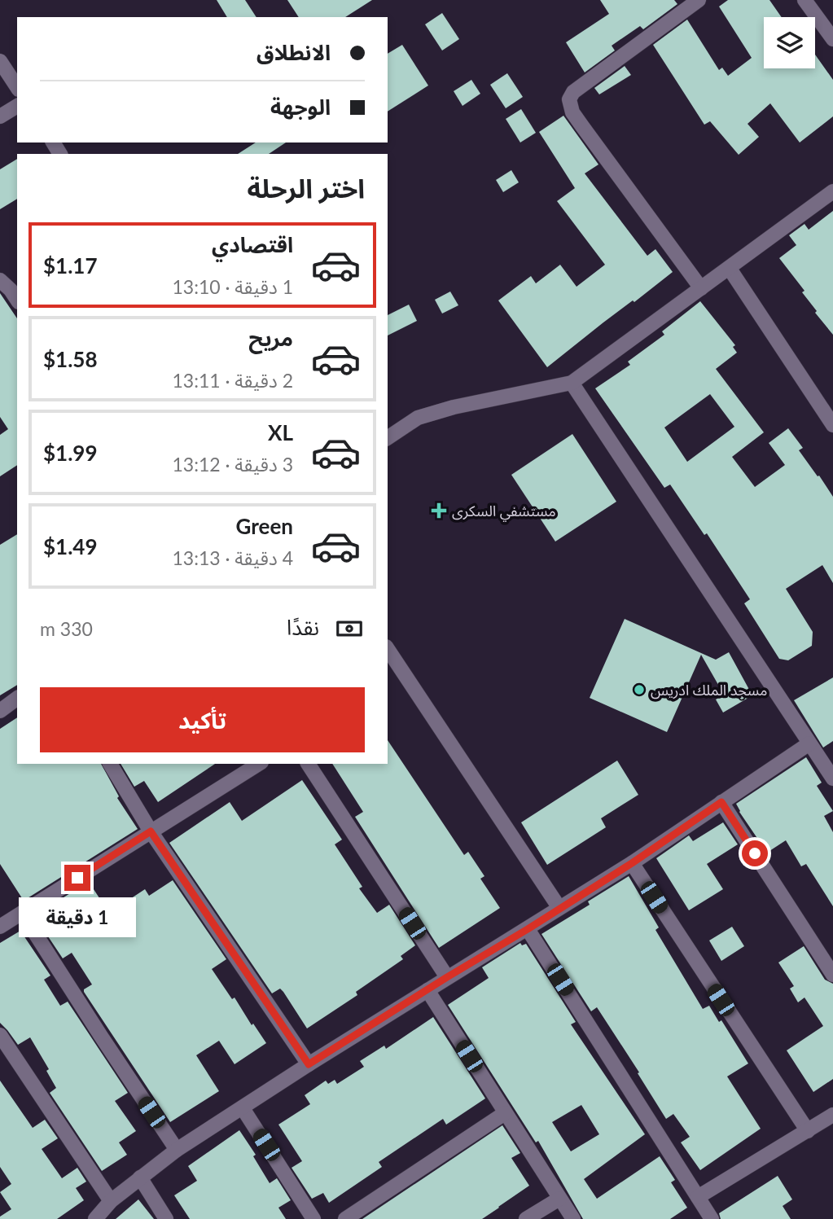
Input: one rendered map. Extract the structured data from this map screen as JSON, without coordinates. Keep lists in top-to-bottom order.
{
  "places": {
    "health": ["مستشفي السكرى"],
    "other": ["مسجد الملك ادريس"]
  },
  "page": {
    "banner": ["الانطلاق", "الوجهة"],
    "heading": "اختر الرحلة",
    "list": [
      {
        "name": "اقتصادي",
        "note": "1 دقيقة · 13:10",
        "value": "$1.17"
      },
      {
        "name": "مريح",
        "note": "2 دقيقة · 13:11",
        "value": "$1.58"
      },
      {
        "name": "XL",
        "note": "3 دقيقة · 13:12",
        "value": "$1.99"
      },
      {
        "name": "Green",
        "note": "4 دقيقة · 13:13",
        "value": "$1.49"
      }
    ],
    "pay": ["نقدًا", "330 m"],
    "buttons": "تأكيد",
    "bubble": "1 دقيقة"
  }
}
